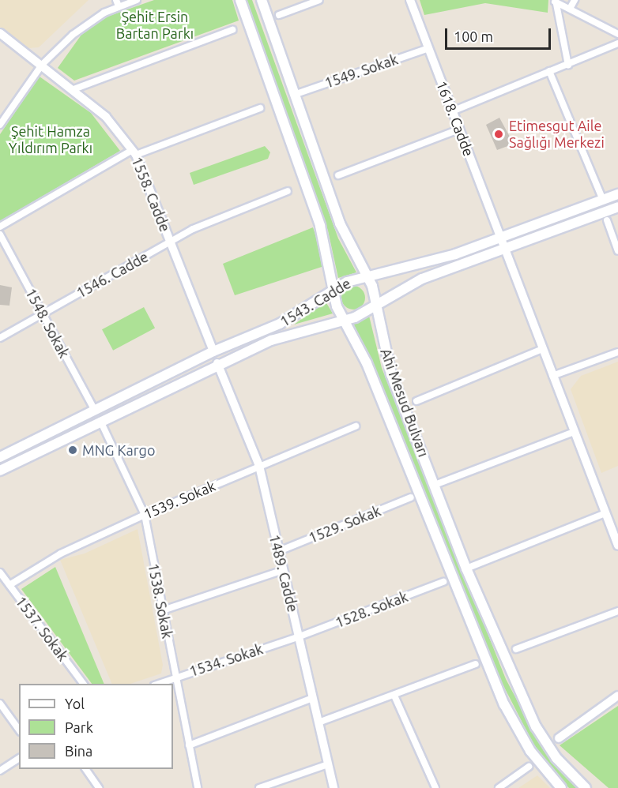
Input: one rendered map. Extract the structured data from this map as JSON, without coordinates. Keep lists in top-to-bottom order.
{
  "streets": {
    "main road": ["1543. Cadde", "Ahi Mesud Bulvarı"],
    "street": [
      "1549. Sokak",
      "1618. Cadde",
      "1558. Cadde",
      "1546. Cadde",
      "1548. Sokak",
      "1539. Sokak",
      "1529. Sokak",
      "1489. Cadde",
      "1538. Sokak",
      "1528. Sokak",
      "1537. Sokak",
      "1534. Sokak"
    ]
  },
  "crossings": [
    ["1549. Sokak", "1618. Cadde"],
    ["1549. Sokak", "Ahi Mesud Bulvarı"],
    ["1618. Cadde", "1543. Cadde"],
    ["1558. Cadde", "1546. Cadde"],
    ["1558. Cadde", "1543. Cadde"],
    ["1546. Cadde", "1548. Sokak"],
    ["1543. Cadde", "1548. Sokak"],
    ["1543. Cadde", "Ahi Mesud Bulvarı"],
    ["1543. Cadde", "1489. Cadde"],
    ["1543. Cadde", "1538. Sokak"],
    ["1539. Sokak", "1489. Cadde"],
    ["1539. Sokak", "1538. Sokak"],
    ["1539. Sokak", "1537. Sokak"],
    ["1529. Sokak", "1489. Cadde"],
    ["1489. Cadde", "1528. Sokak"],
    ["1489. Cadde", "1534. Sokak"],
    ["1538. Sokak", "1534. Sokak"],
    ["1528. Sokak", "1534. Sokak"]
  ],
  "parks": ["Şehit Ersin Bartan Parkı", "Şehit Hamza Yıldırım Parkı"],
  "places": ["Etimesgut Aile Sağlığı Merkezi", "MNG Kargo"],
  "legend": ["Yol", "Park", "Bina"],
  "scale_bar": "100 m"
}
